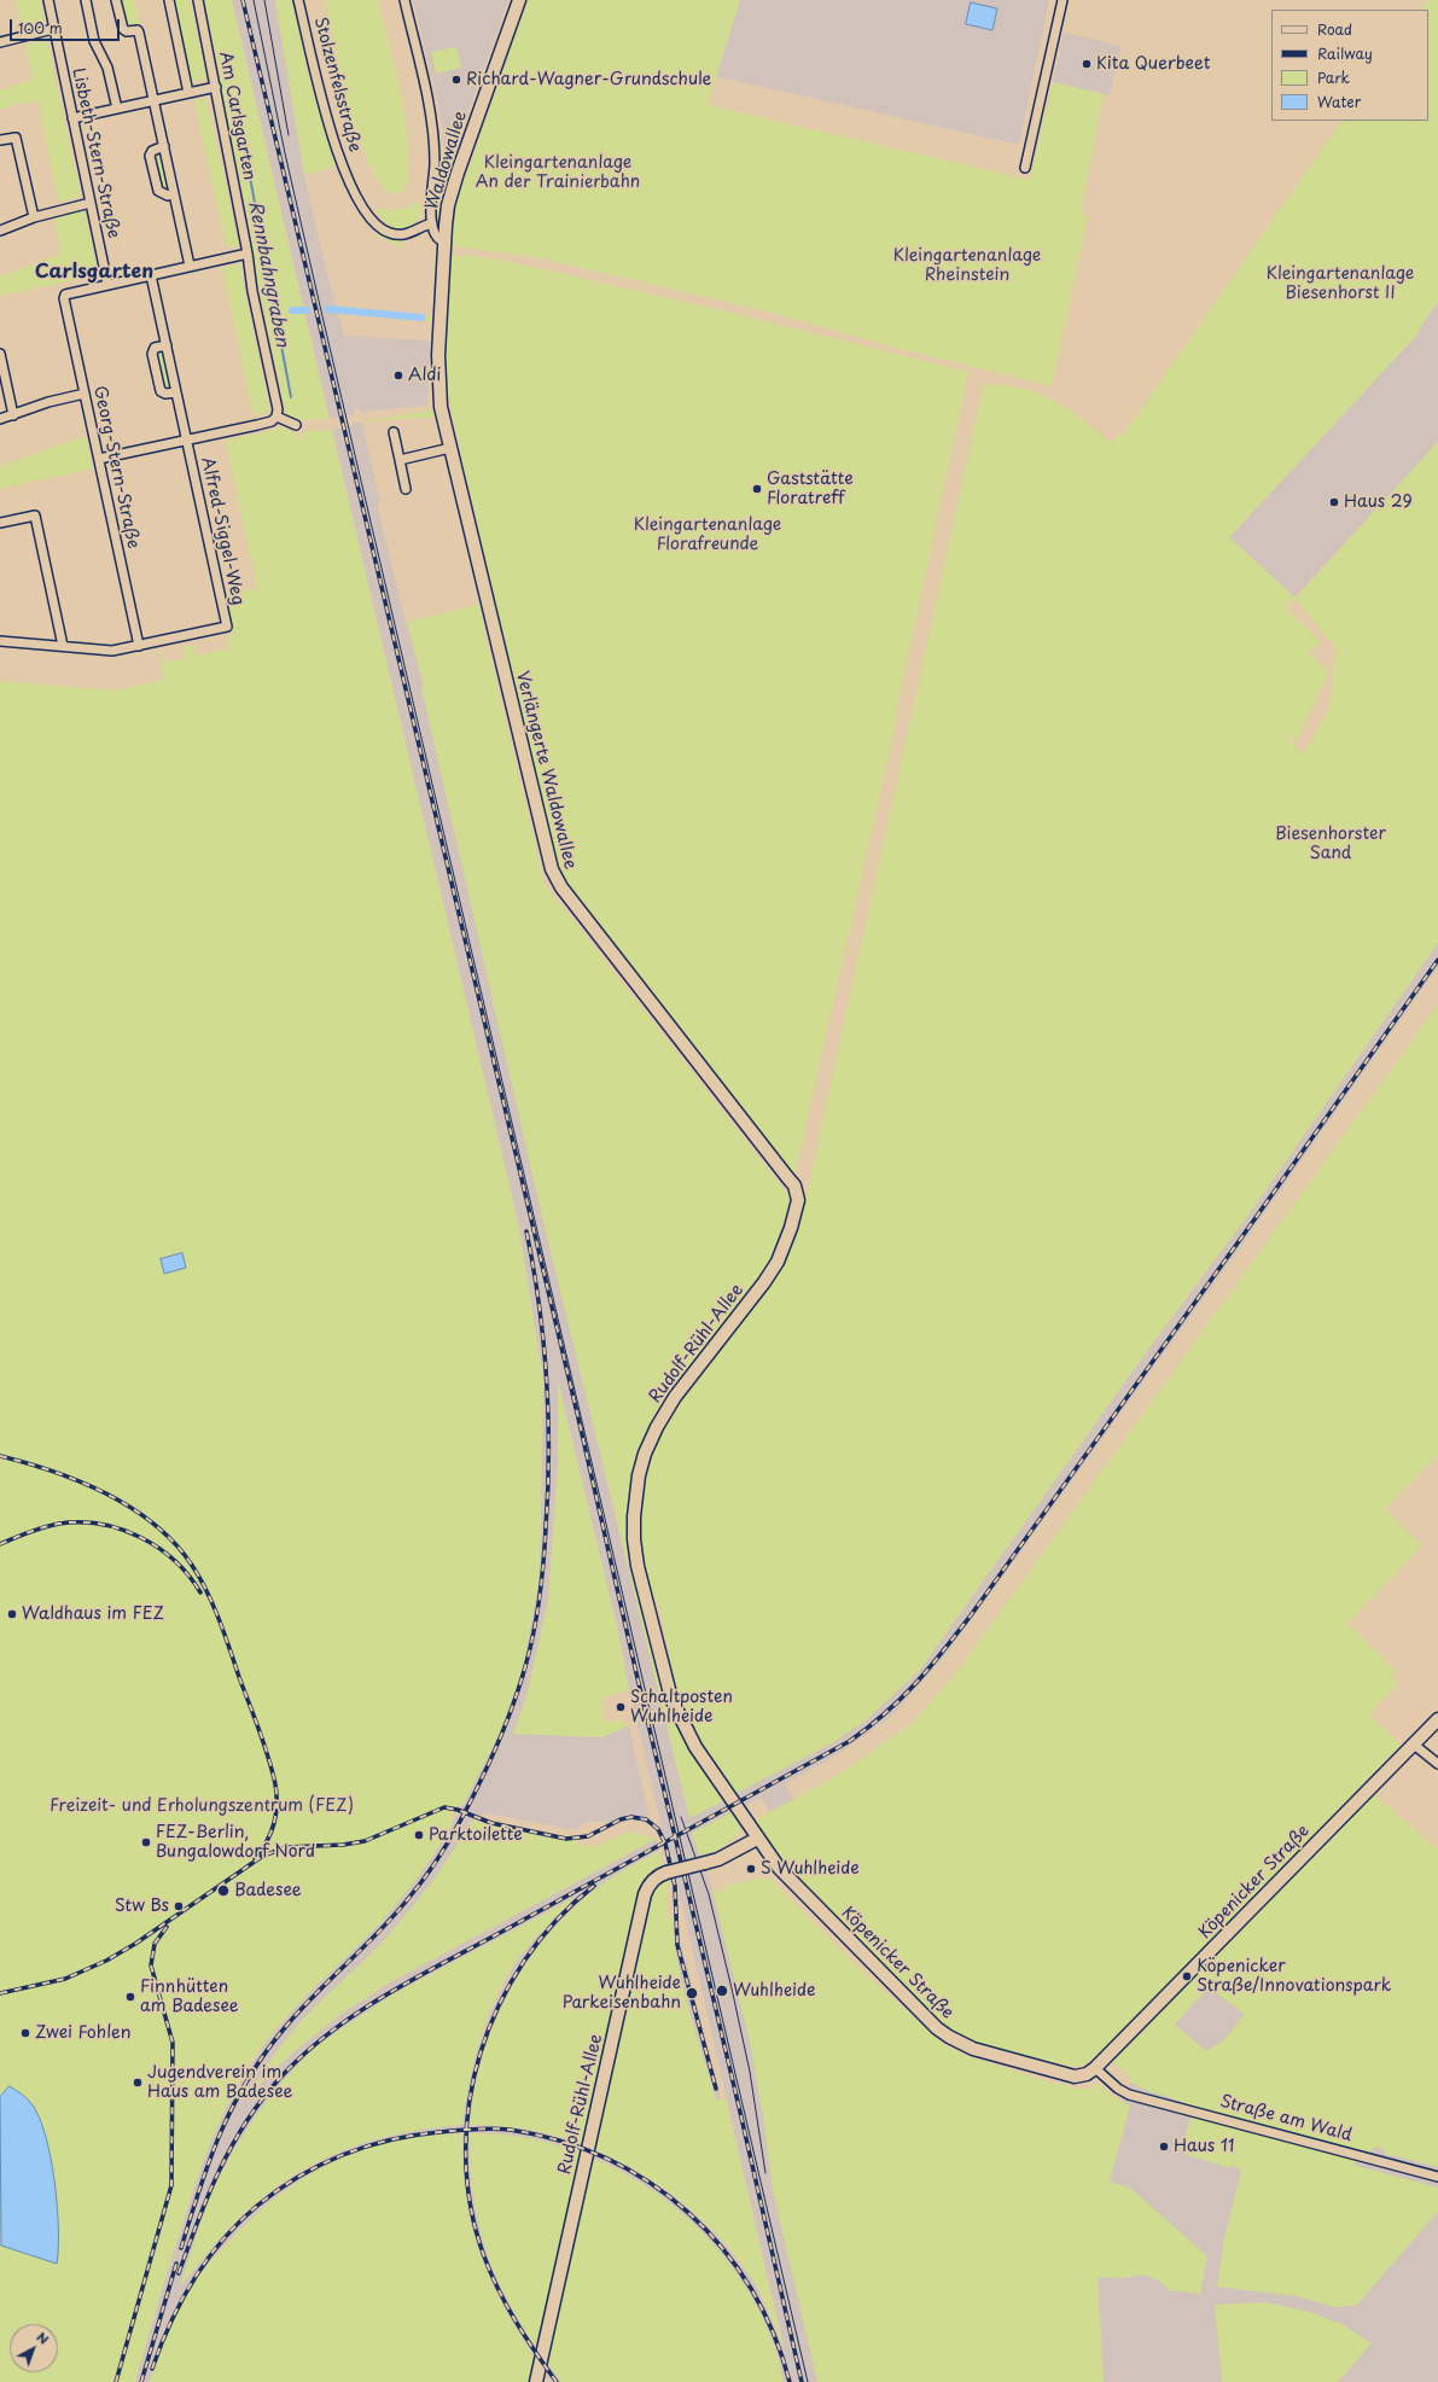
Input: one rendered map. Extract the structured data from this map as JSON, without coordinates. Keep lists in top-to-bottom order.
{
  "streets": {
    "street": [
      "Stolzenfelsstraße",
      "Am Carlsgarten",
      "Lisbeth-Stern-Straße",
      "Waldowallee",
      "Georg-Stern-Straße",
      "Alfred-Siggel-Weg",
      "Verlängerte Waldowallee",
      "Rudolf-Rühl-Allee",
      "Köpenicker Straße",
      "Straße am Wald"
    ]
  },
  "crossings": [
    ["Lisbeth-Stern-Straße", "Georg-Stern-Straße"],
    ["Waldowallee", "Verlängerte Waldowallee"],
    ["Georg-Stern-Straße", "Alfred-Siggel-Weg"],
    ["Verlängerte Waldowallee", "Rudolf-Rühl-Allee"],
    ["Rudolf-Rühl-Allee", "Köpenicker Straße"],
    ["Köpenicker Straße", "Straße am Wald"]
  ],
  "districts": ["Carlsgarten"],
  "water": ["Rennbahngraben"],
  "parks": [
    "Kleingartenanlage An der Trainierbahn",
    "Kleingartenanlage Rheinstein",
    "Kleingartenanlage Biesenhorst II",
    "Kleingartenanlage Florafreunde",
    "Biesenhorster Sand",
    "Freizeit- und Erholungszentrum (FEZ)"
  ],
  "places": [
    "Kita Querbeet",
    "Richard-Wagner-Grundschule",
    "Aldi",
    "Gaststätte Floratreff",
    "Haus 29",
    "Waldhaus im FEZ",
    "Schaltposten Wuhlheide",
    "Parktoilette",
    "FEZ-Berlin, Bungalowdorf Nord",
    "S Wuhlheide",
    "Badesee",
    "Stw Bs",
    "Köpenicker Straße/Innovationspark",
    "Wuhlheide",
    "Wuhlheide Parkeisenbahn",
    "Finnhütten am Badesee",
    "Zwei Fohlen",
    "Jugendverein im Haus am Badesee",
    "Haus 11"
  ],
  "legend": [
    "Road",
    "Railway",
    "Park",
    "Water"
  ],
  "scale_bar": "100 m",
  "north": "top right"
}
